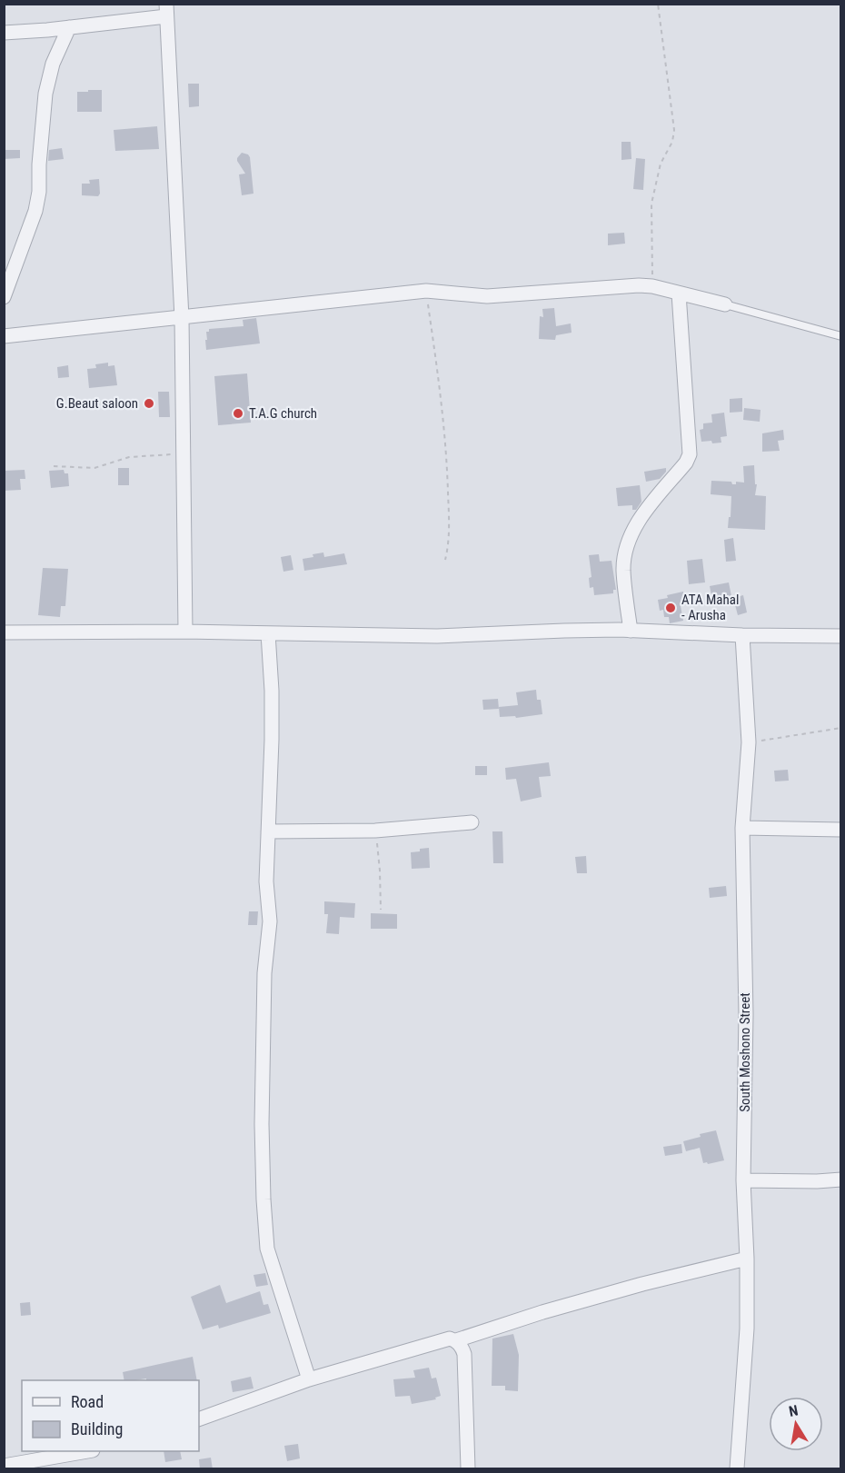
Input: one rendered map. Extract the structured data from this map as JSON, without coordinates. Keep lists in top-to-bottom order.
{
  "streets": {
    "street": ["South Moshono Street"]
  },
  "places": ["G.Beaut saloon", "T.A.G church", "ATA Mahal - Arusha"],
  "legend": ["Road", "Building"],
  "north": "top"
}
